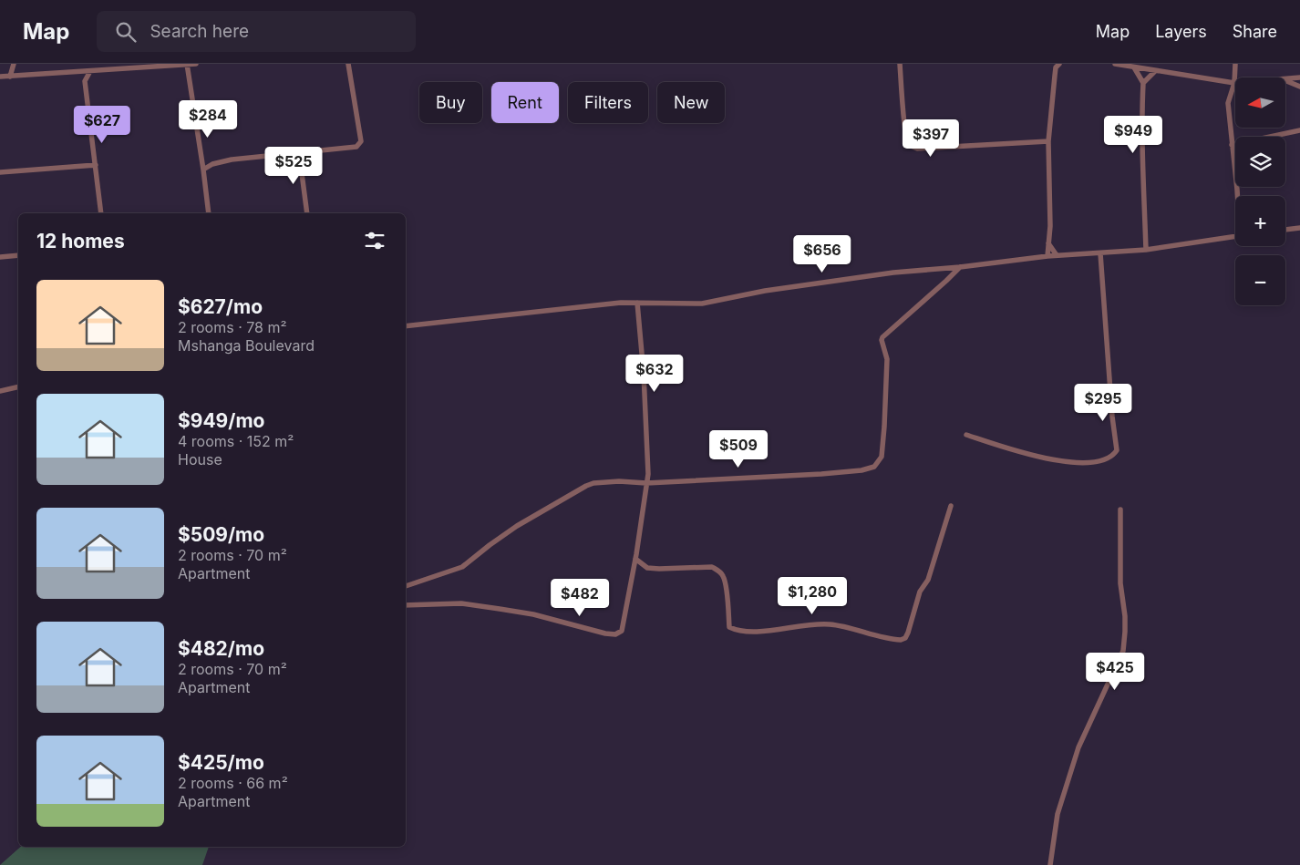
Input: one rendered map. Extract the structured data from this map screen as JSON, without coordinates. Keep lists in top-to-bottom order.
{
  "north": "left",
  "page": {
    "header": "Map",
    "search": "Search here",
    "nav": ["Map", "Layers", "Share"],
    "map_buttons": ["+", "−"],
    "chip": [
      "Buy",
      "Rent",
      "Filters",
      "New"
    ],
    "price": [
      "$284",
      "$627",
      "$949",
      "$397",
      "$525",
      "$656",
      "$632",
      "$295",
      "$509",
      "$1,280",
      "$482",
      "$425"
    ],
    "heading": "12 homes",
    "list": [
      {
        "name": "$627/mo",
        "note": "2 rooms · 78 m² · Mshanga Boulevard"
      },
      {
        "name": "$949/mo",
        "note": "4 rooms · 152 m² · House"
      },
      {
        "name": "$509/mo",
        "note": "2 rooms · 70 m² · Apartment"
      },
      {
        "name": "$482/mo",
        "note": "2 rooms · 70 m² · Apartment"
      },
      {
        "name": "$425/mo",
        "note": "2 rooms · 66 m² · Apartment"
      }
    ]
  }
}
